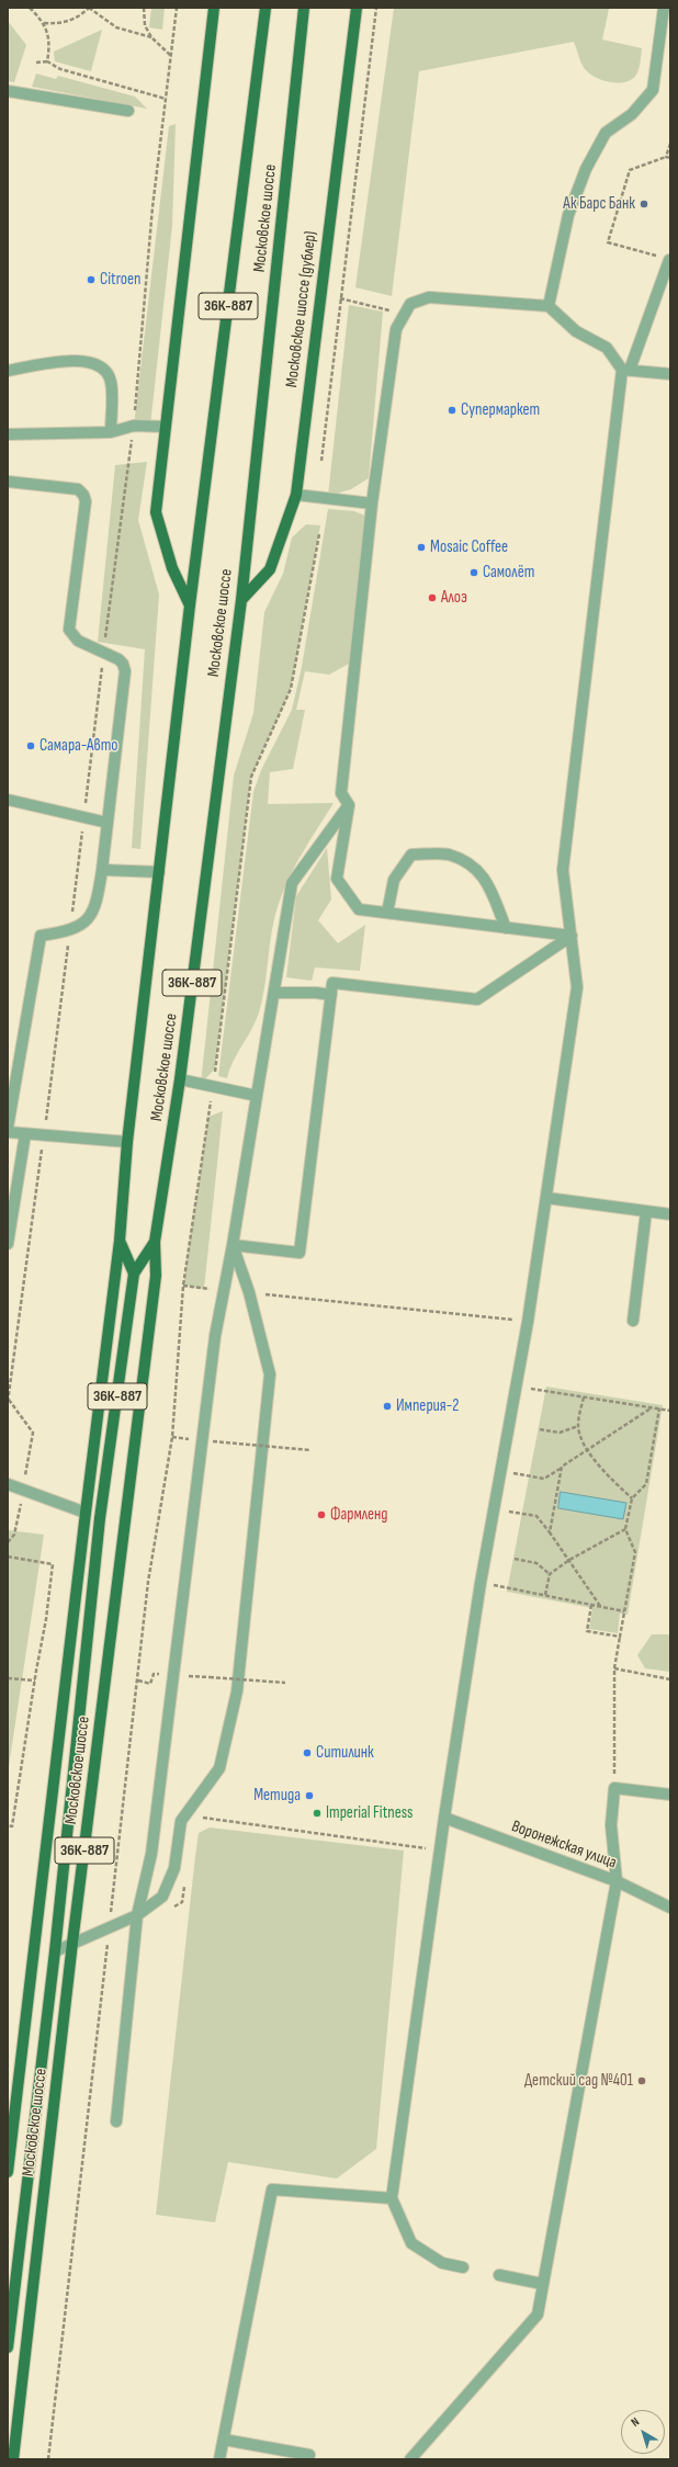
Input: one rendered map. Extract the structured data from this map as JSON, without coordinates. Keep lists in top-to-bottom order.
{
  "streets": {
    "main road": ["Московское шоссе", "36К-887", "Московское шоссе (дублер)"],
    "street": ["Воронежская улица"]
  },
  "crossings": [
    ["Московское шоссе", "Московское шоссе (дублер)"]
  ],
  "places": [
    "Ак Барс Банк",
    "Citroen",
    "Супермаркет",
    "Mosaic Coffee",
    "Самолёт",
    "Алоэ",
    "Самара-Авто",
    "Империя-2",
    "Фармленд",
    "Ситилинк",
    "Метида",
    "Imperial Fitness",
    "Детский сад №401"
  ],
  "north": "top left"
}
